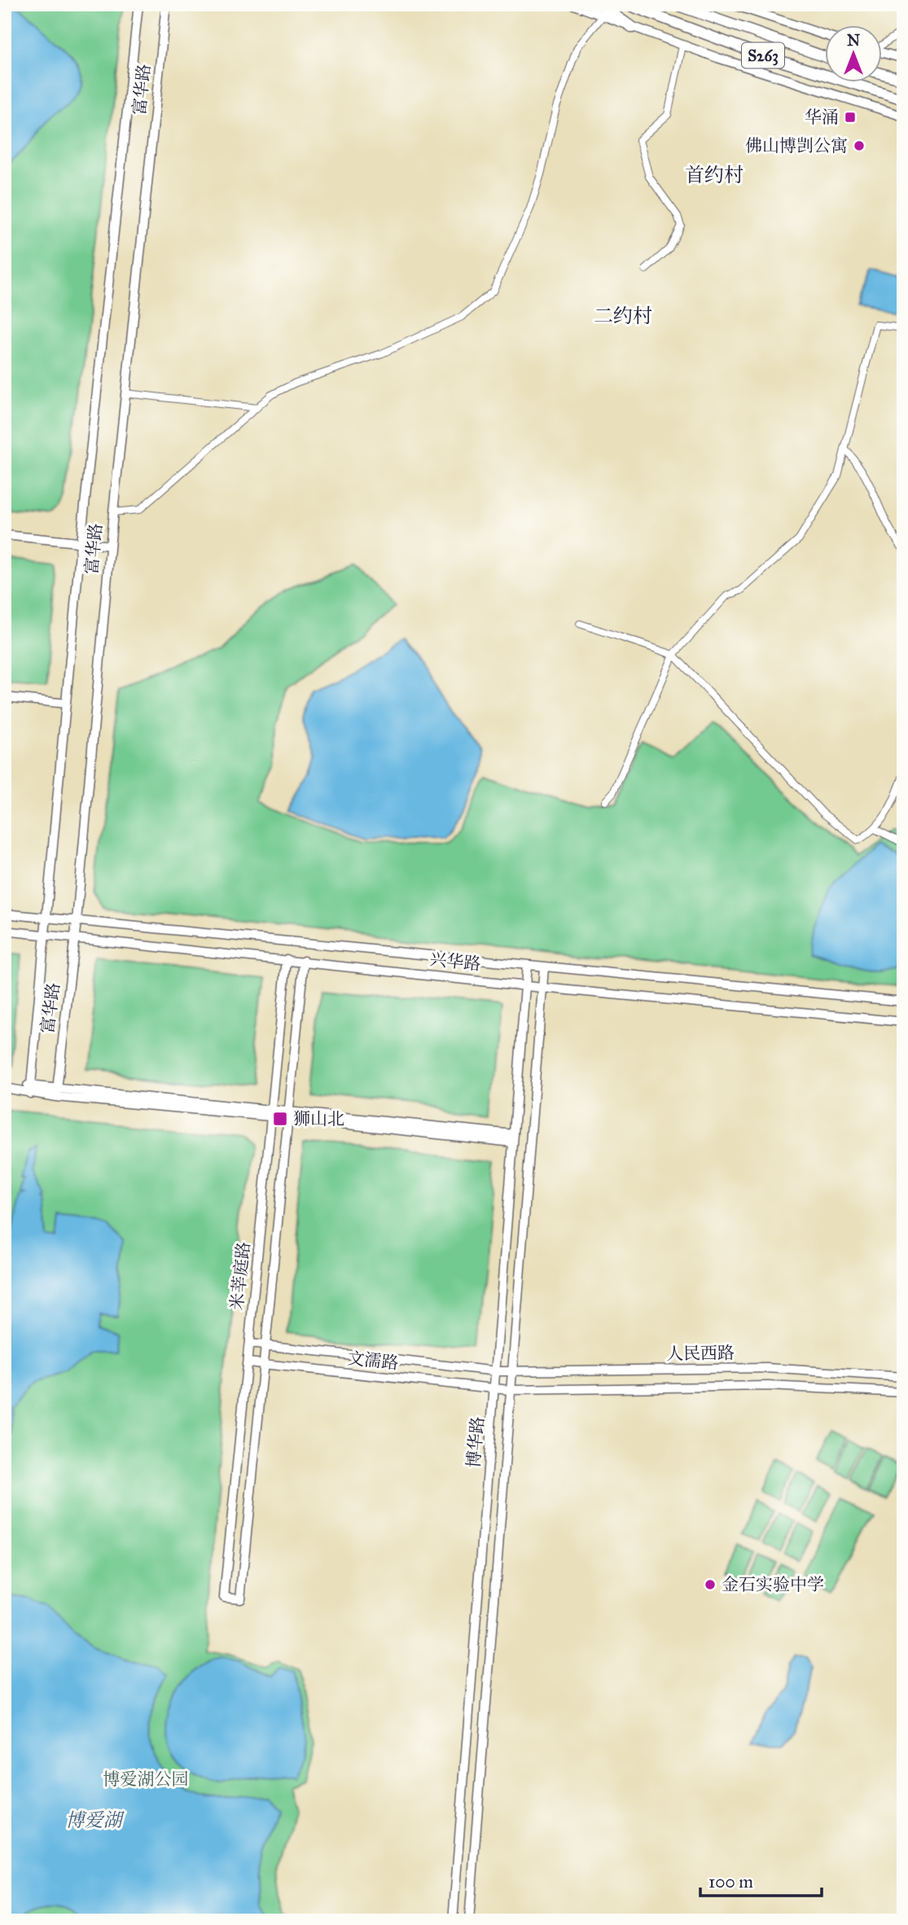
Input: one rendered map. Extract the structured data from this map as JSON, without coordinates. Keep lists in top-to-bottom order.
{
  "streets": {
    "main road": ["S263"],
    "street": [
      "富华路",
      "兴华路",
      "米莘庭路",
      "人民西路",
      "文濡路",
      "博华路"
    ]
  },
  "crossings": [
    ["富华路", "兴华路"],
    ["兴华路", "米莘庭路"],
    ["兴华路", "博华路"],
    ["米莘庭路", "文濡路"],
    ["人民西路", "文濡路"],
    ["人民西路", "博华路"],
    ["文濡路", "博华路"]
  ],
  "districts": ["首约村", "二约村"],
  "water": ["博爱湖"],
  "parks": ["博爱湖公园"],
  "places": {
    "transit": ["华涌", "狮山北"],
    "other": ["佛山博剀公寓", "金石实验中学"]
  },
  "scale_bar": "100 m",
  "north": "top"
}
